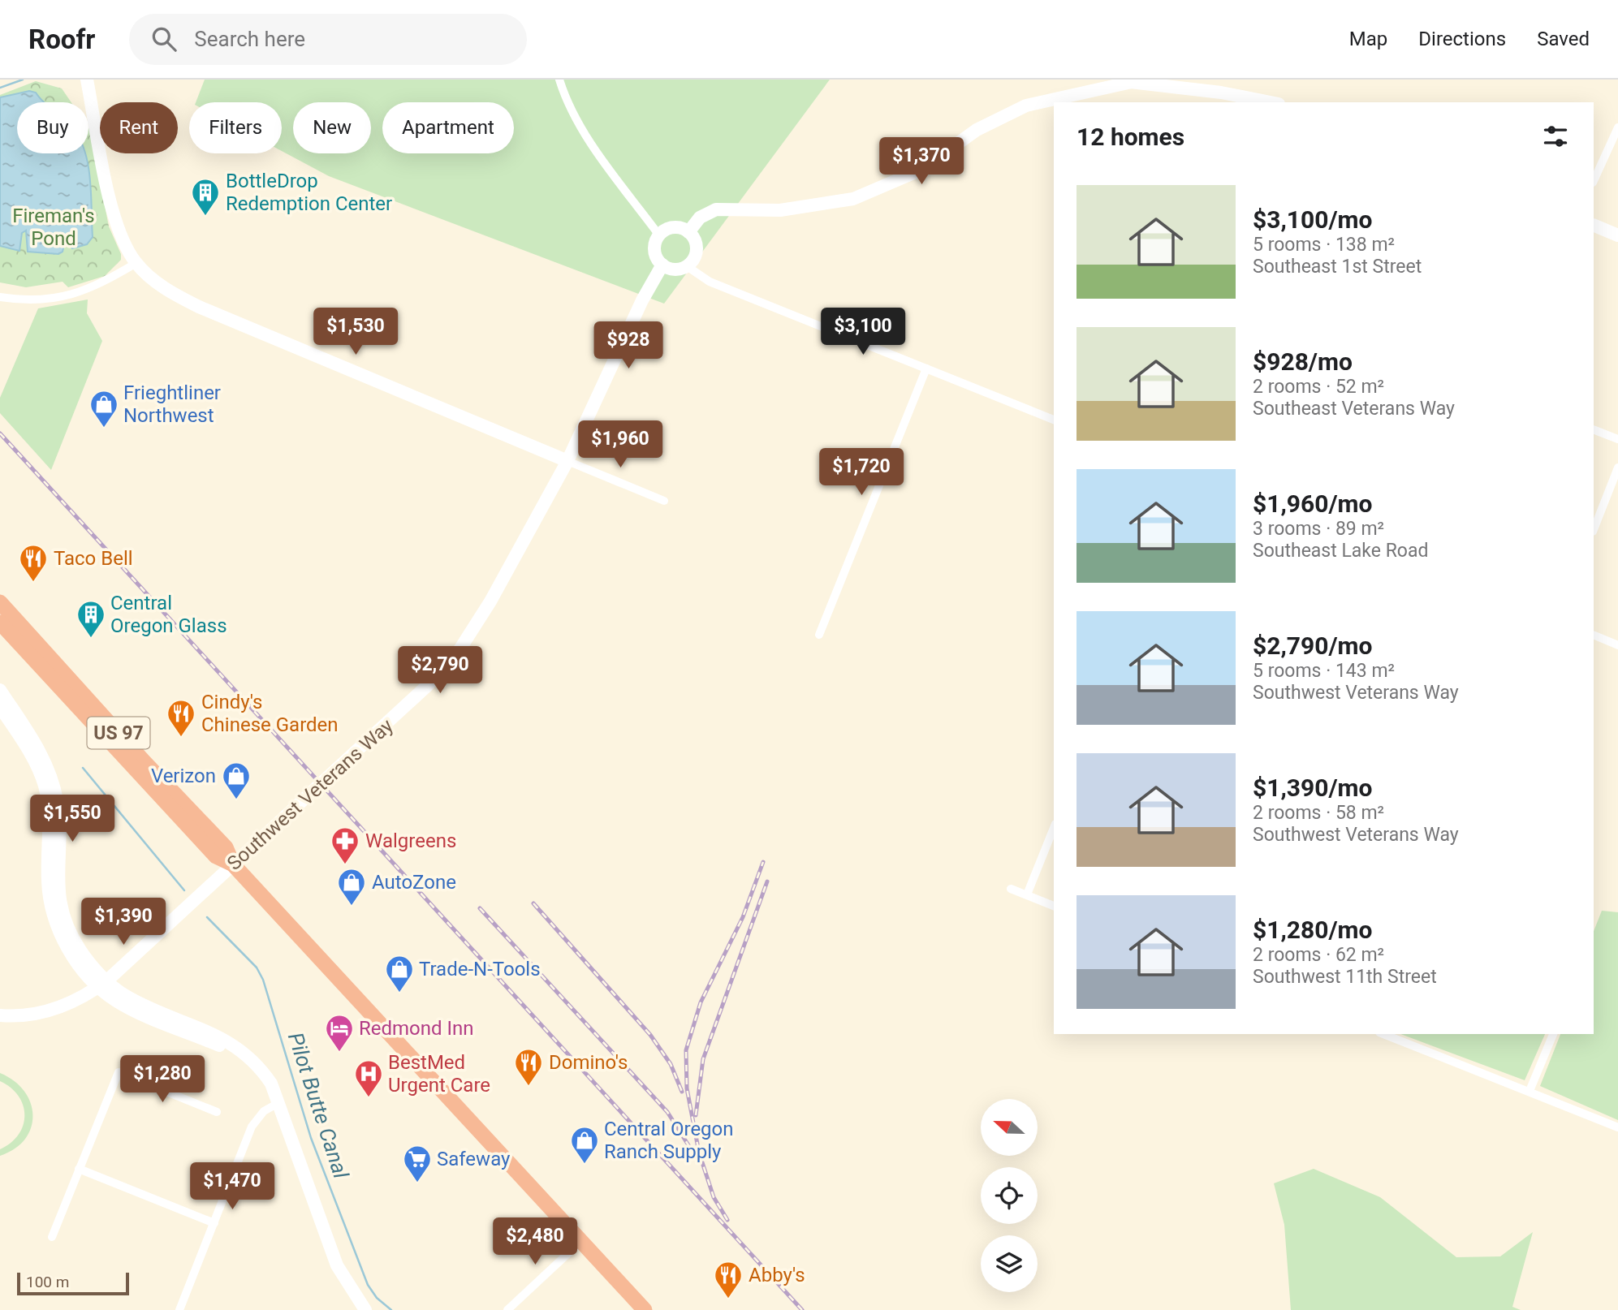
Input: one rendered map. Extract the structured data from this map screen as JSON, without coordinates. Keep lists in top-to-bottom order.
{
  "streets": {
    "highway": ["US 97"],
    "main road": ["Southwest Veterans Way"]
  },
  "crossings": [
    ["US 97", "Southwest Veterans Way"]
  ],
  "water": ["Pilot Butte Canal"],
  "parks": ["Fireman's Pond"],
  "places": {
    "building": ["BottleDrop Redemption Center", "Central Oregon Glass"],
    "shop": [
      "Frieghtliner Northwest",
      "Verizon",
      "AutoZone",
      "Trade-N-Tools",
      "Central Oregon Ranch Supply"
    ],
    "restaurant": [
      "Taco Bell",
      "Cindy's Chinese Garden",
      "Domino's",
      "Abby's"
    ],
    "pharmacy": ["Walgreens"],
    "hotel": ["Redmond Inn"],
    "hospital": ["BestMed Urgent Care"],
    "supermarket": ["Safeway"]
  },
  "scale_bar": "100 m",
  "north": "left",
  "page": {
    "header": "Roofr",
    "search": "Search here",
    "nav": ["Map", "Directions", "Saved"],
    "chip": [
      "Buy",
      "Rent",
      "Filters",
      "New",
      "Apartment"
    ],
    "heading": "12 homes",
    "price": [
      "$1,370",
      "$1,530",
      "$3,100",
      "$928",
      "$1,960",
      "$1,720",
      "$2,790",
      "$1,550",
      "$1,390",
      "$1,280",
      "$1,470",
      "$2,480"
    ],
    "list": [
      {
        "name": "$3,100/mo",
        "note": "5 rooms · 138 m² · Southeast 1st Street"
      },
      {
        "name": "$928/mo",
        "note": "2 rooms · 52 m² · Southeast Veterans Way"
      },
      {
        "name": "$1,960/mo",
        "note": "3 rooms · 89 m² · Southeast Lake Road"
      },
      {
        "name": "$2,790/mo",
        "note": "5 rooms · 143 m² · Southwest Veterans Way"
      },
      {
        "name": "$1,390/mo",
        "note": "2 rooms · 58 m² · Southwest Veterans Way"
      },
      {
        "name": "$1,280/mo",
        "note": "2 rooms · 62 m² · Southwest 11th Street"
      }
    ],
    "scale": "100 m"
  }
}
